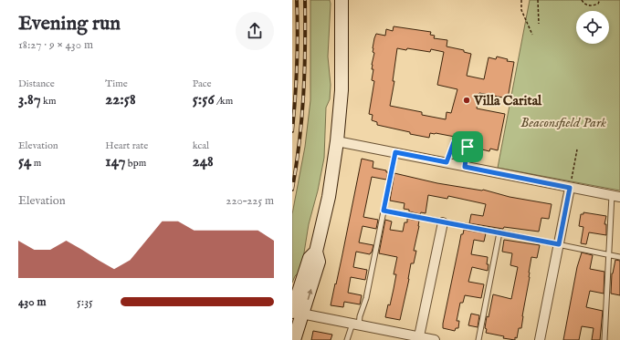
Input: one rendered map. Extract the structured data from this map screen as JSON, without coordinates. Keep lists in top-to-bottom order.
{
  "parks": ["Beaconsfield Park"],
  "places": ["Villa Carital"],
  "page": {
    "heading": ["Evening run", "18:27 · 9 × 430 m"],
    "stats": [
      ["Distance", "3.87 km"],
      ["Time", "22:58"],
      ["Pace", "5:56 /km"],
      ["Elevation", "54 m"],
      ["Heart rate", "147 bpm"],
      ["kcal", "248"]
    ],
    "chart": ["Elevation", "220–225 m"],
    "list": [
      {
        "name": "430 m",
        "note": "5:35"
      }
    ]
  }
}
